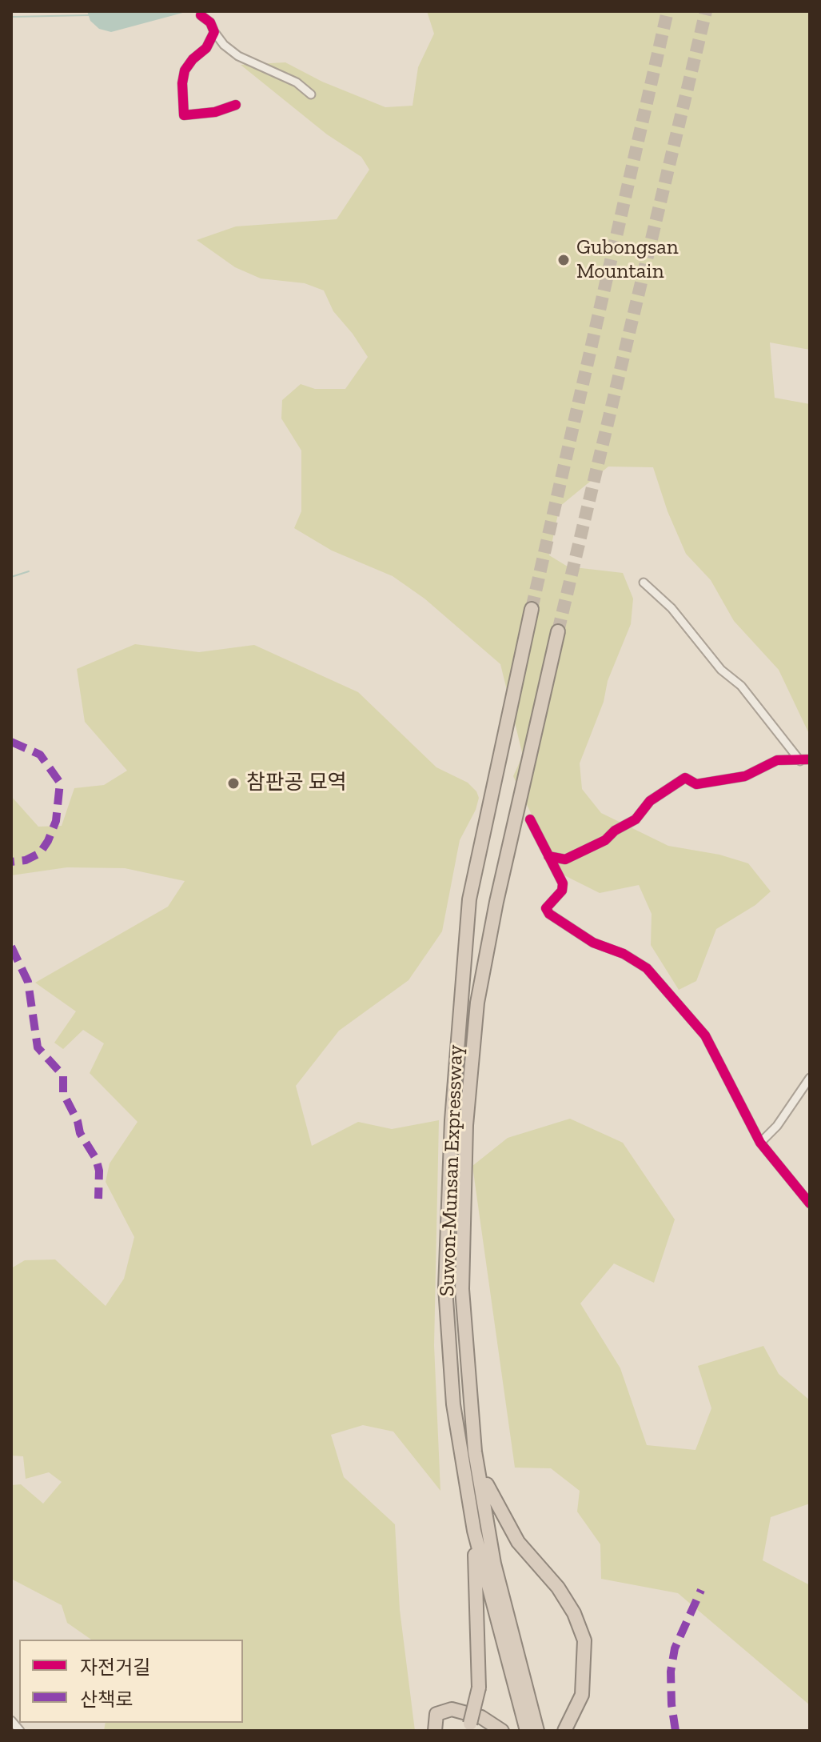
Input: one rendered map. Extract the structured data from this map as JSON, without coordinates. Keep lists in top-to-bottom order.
{
  "streets": {
    "highway": ["Suwon-Munsan Expressway"]
  },
  "places": ["Gubongsan Mountain", "참판공 묘역"],
  "legend": ["자전거길", "산책로"]
}
